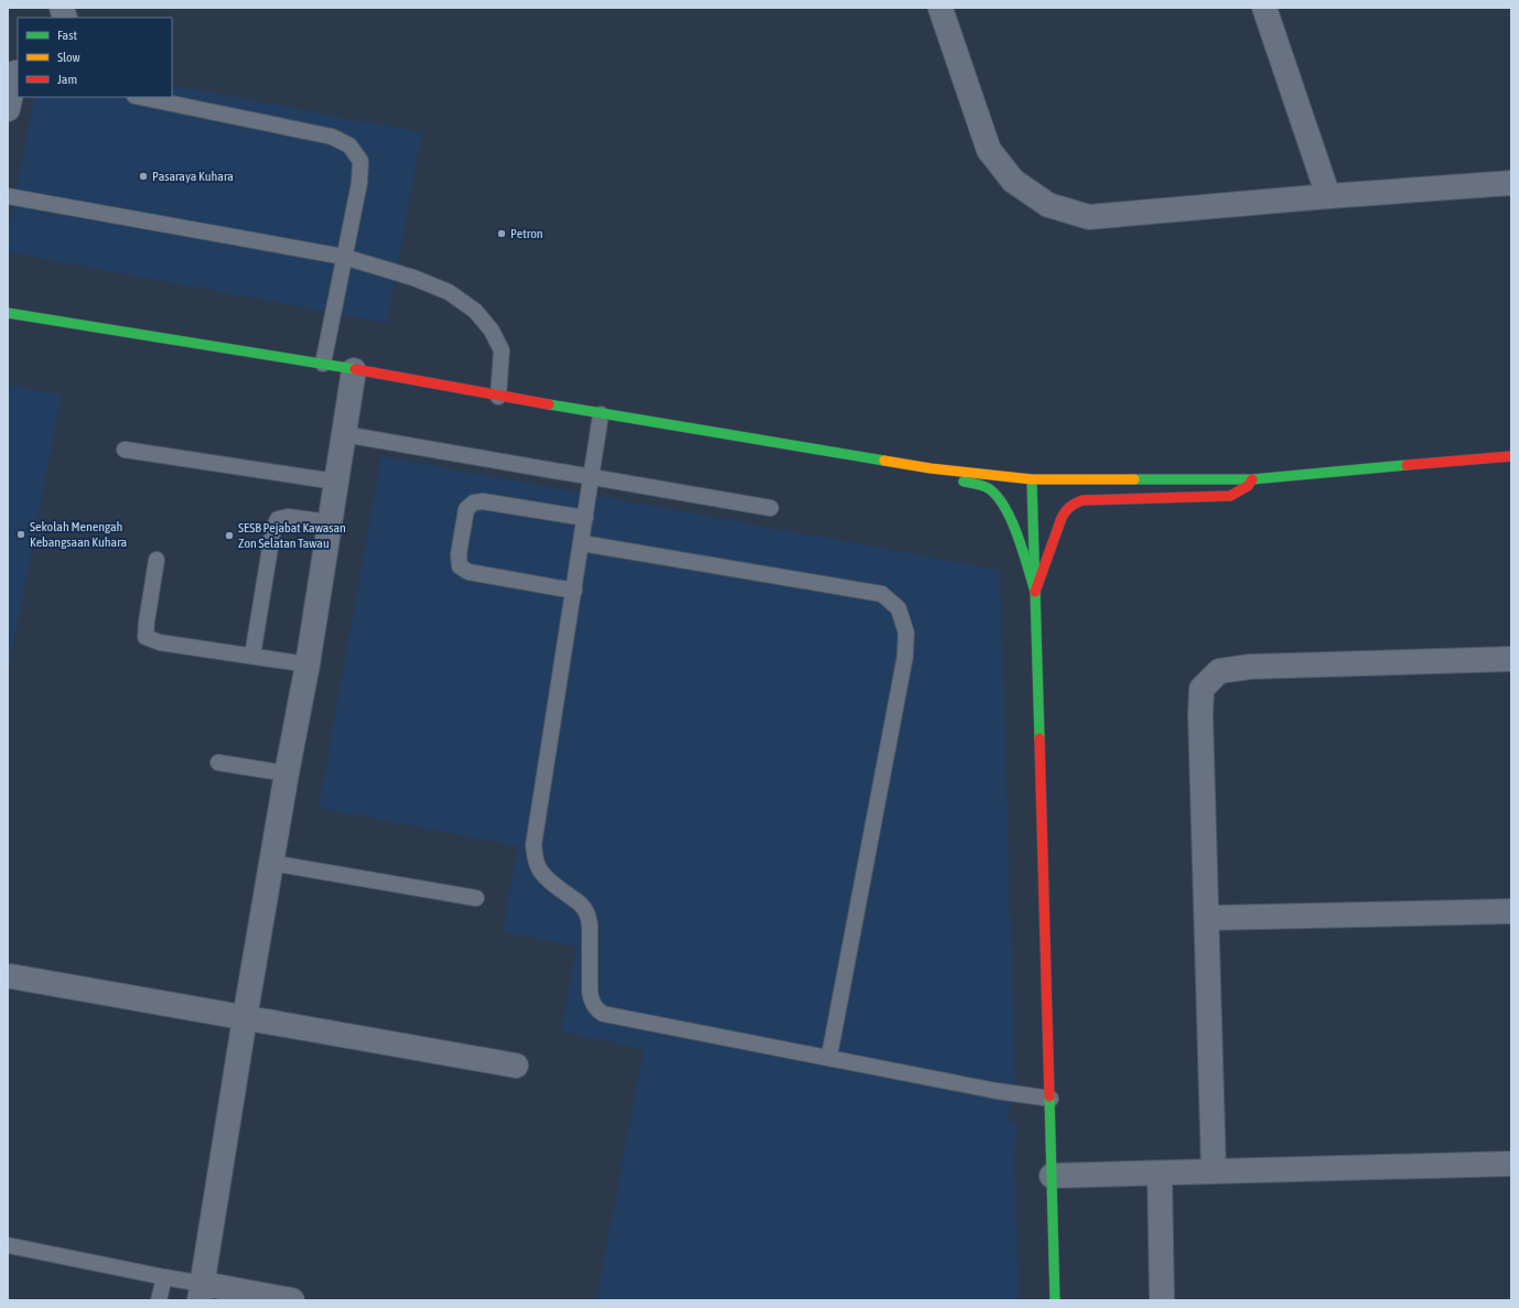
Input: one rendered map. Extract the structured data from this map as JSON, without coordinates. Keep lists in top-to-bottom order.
{
  "places": [
    "Pasaraya Kuhara",
    "Petron",
    "Sekolah Menengah Kebangsaan Kuhara",
    "SESB Pejabat Kawasan Zon Selatan Tawau"
  ],
  "legend": ["Fast", "Slow", "Jam"]
}
